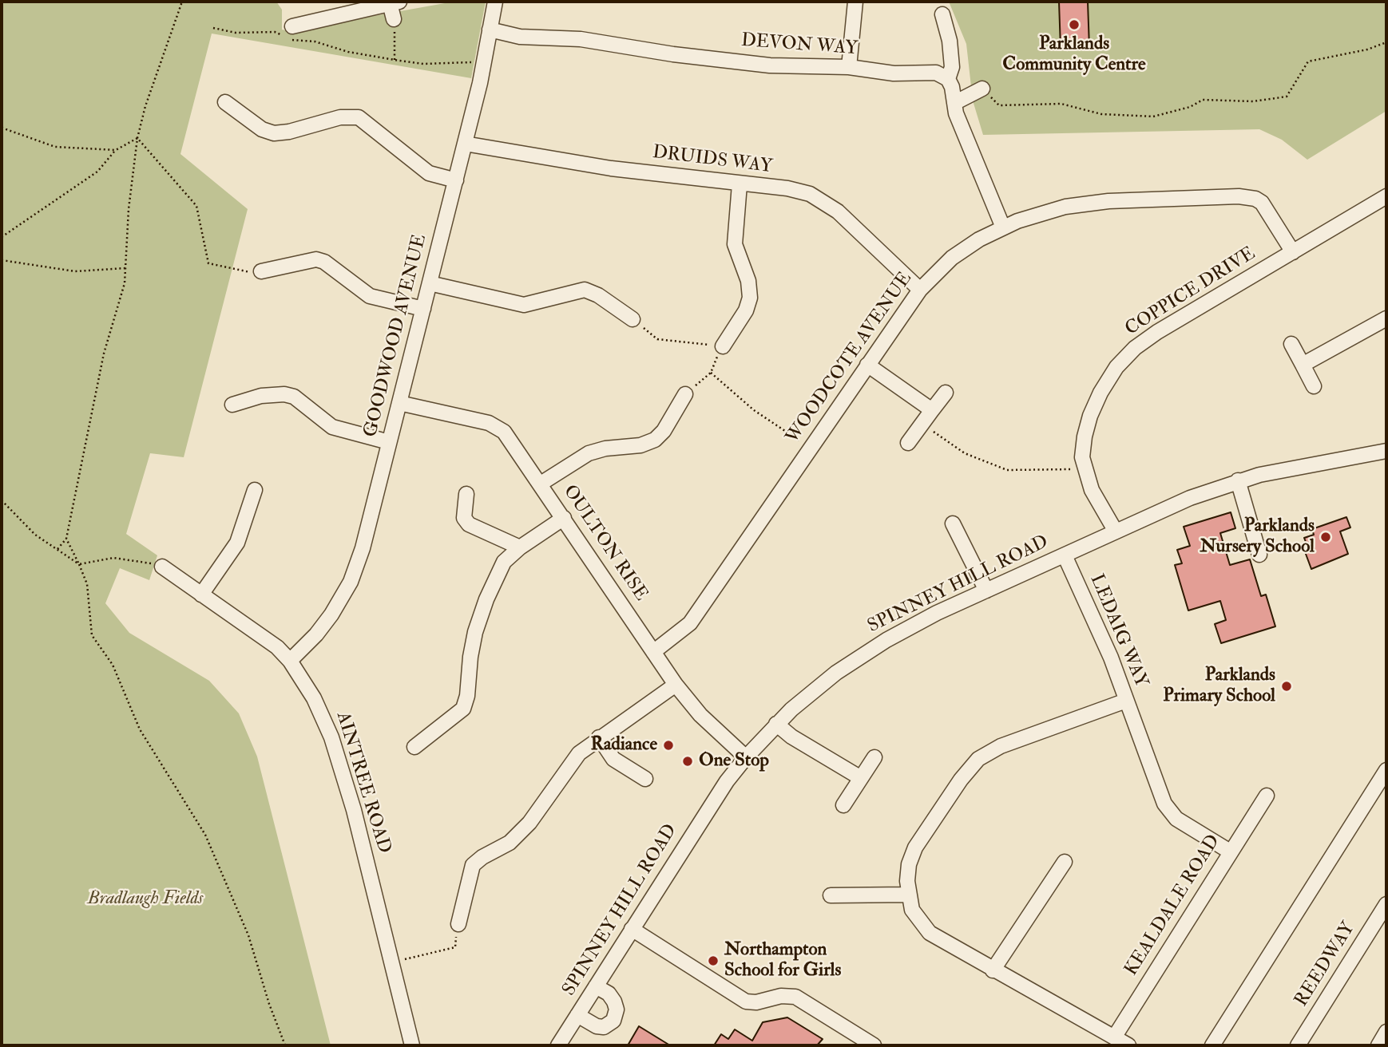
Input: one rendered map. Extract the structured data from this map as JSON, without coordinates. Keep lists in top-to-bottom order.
{
  "streets": {
    "street": [
      "DEVON WAY",
      "DRUIDS WAY",
      "COPPICE DRIVE",
      "GOODWOOD AVENUE",
      "WOODCOTE AVENUE",
      "OULTON RISE",
      "SPINNEY HILL ROAD",
      "LEDAIG WAY",
      "AINTREE ROAD",
      "KEALDALE ROAD",
      "REEDWAY"
    ]
  },
  "crossings": [
    ["DEVON WAY", "GOODWOOD AVENUE"],
    ["DRUIDS WAY", "GOODWOOD AVENUE"],
    ["DRUIDS WAY", "WOODCOTE AVENUE"],
    ["COPPICE DRIVE", "WOODCOTE AVENUE"],
    ["COPPICE DRIVE", "SPINNEY HILL ROAD"],
    ["GOODWOOD AVENUE", "OULTON RISE"],
    ["GOODWOOD AVENUE", "AINTREE ROAD"],
    ["WOODCOTE AVENUE", "OULTON RISE"],
    ["OULTON RISE", "SPINNEY HILL ROAD"],
    ["SPINNEY HILL ROAD", "LEDAIG WAY"],
    ["LEDAIG WAY", "KEALDALE ROAD"]
  ],
  "parks": ["Bradlaugh Fields"],
  "places": [
    "Parklands Community Centre",
    "Parklands Nursery School",
    "Parklands Primary School",
    "Radiance",
    "One Stop",
    "Northampton School for Girls"
  ]
}
